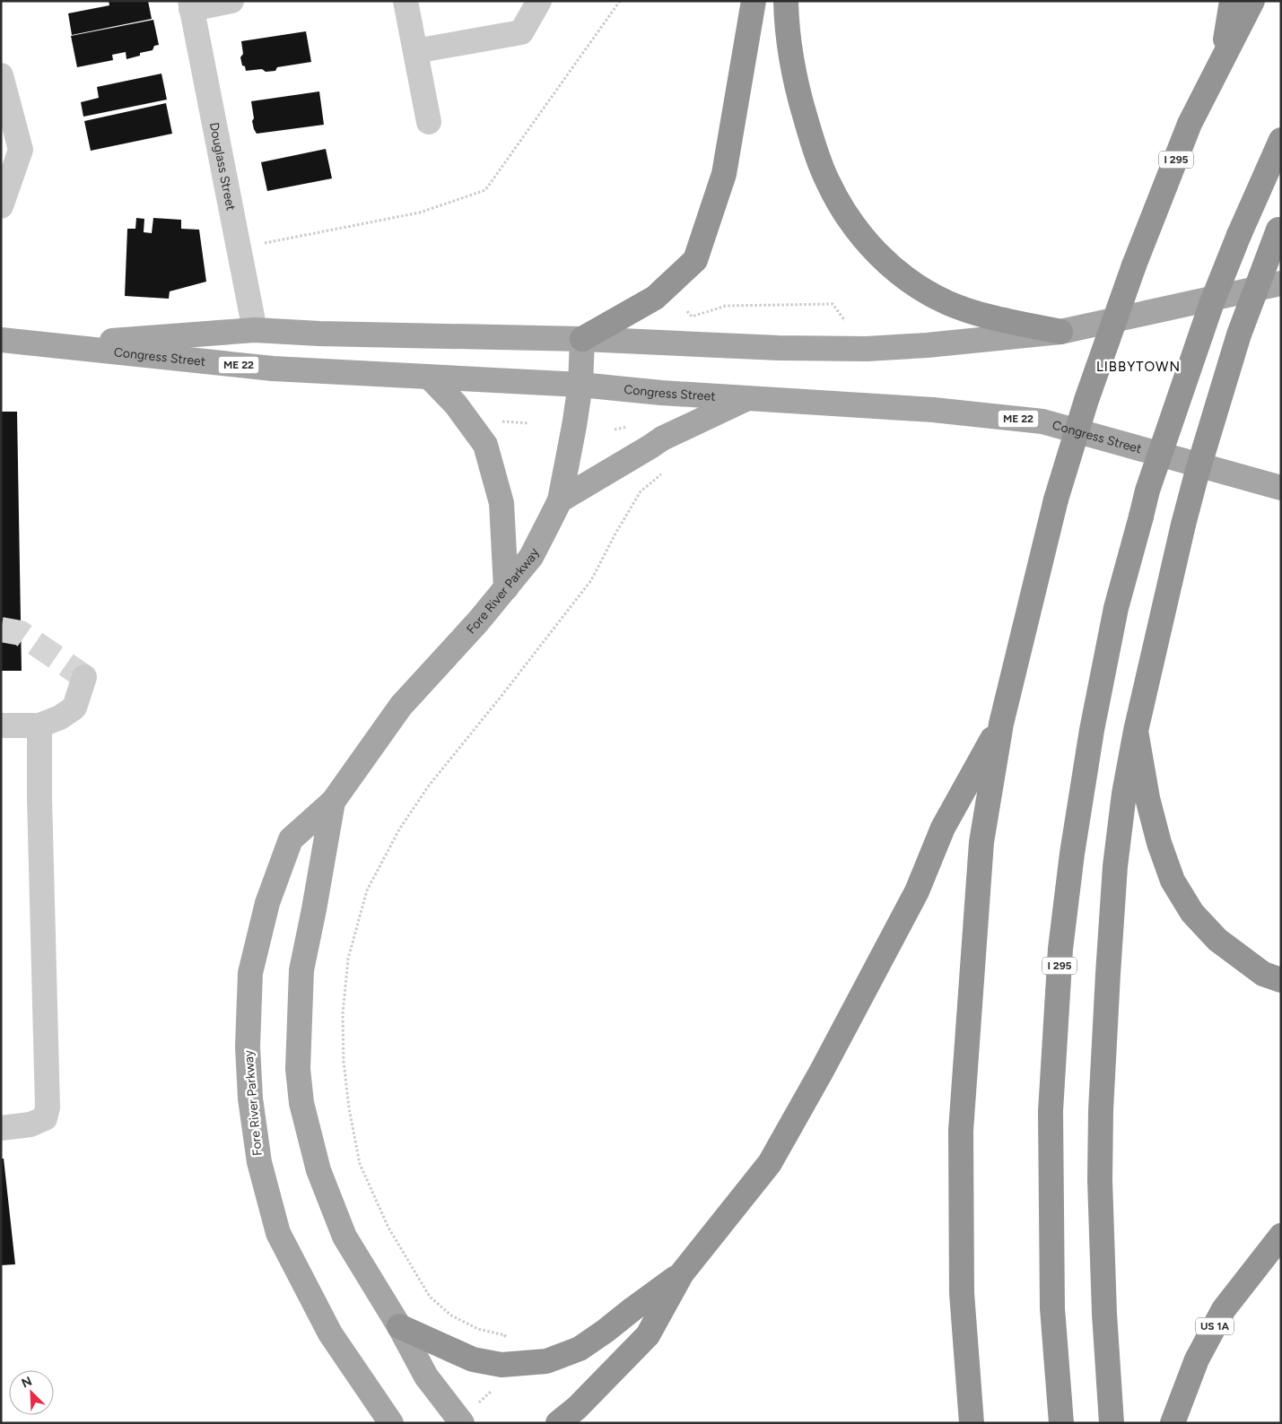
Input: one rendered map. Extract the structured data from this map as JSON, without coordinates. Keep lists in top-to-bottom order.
{
  "streets": {
    "highway": ["I 295", "US 1A"],
    "main road": ["Congress Street", "ME 22", "Fore River Parkway"],
    "street": ["Douglass Street"]
  },
  "crossings": [
    ["Douglass Street", "Congress Street"],
    ["Congress Street", "Fore River Parkway"]
  ],
  "districts": ["LIBBYTOWN"],
  "north": "top left"
}
